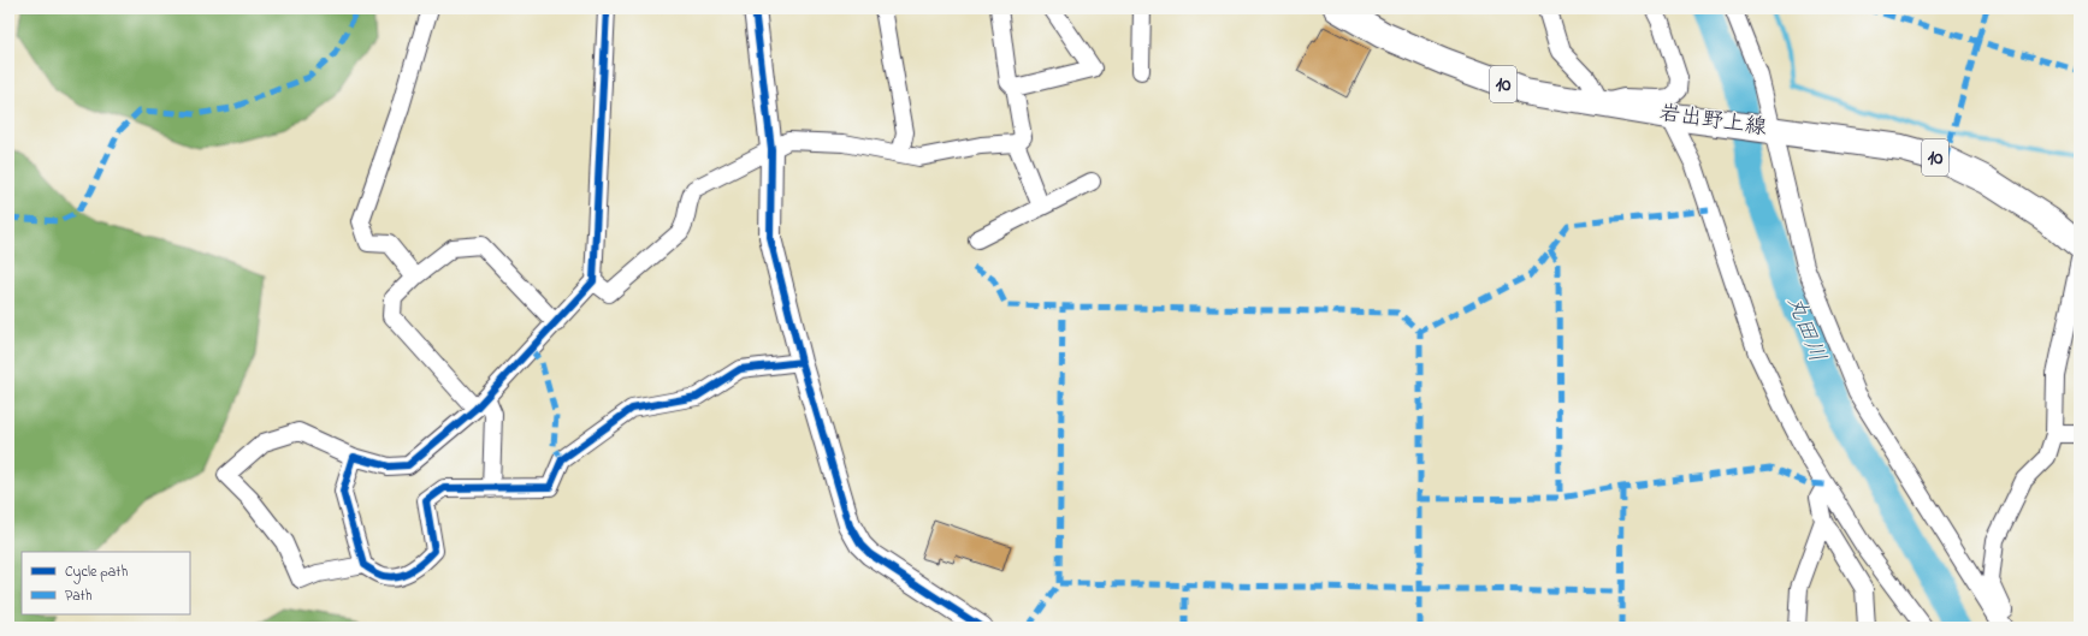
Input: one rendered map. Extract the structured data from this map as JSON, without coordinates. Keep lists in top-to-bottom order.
{
  "streets": {
    "main road": ["10", "岩出野上線"]
  },
  "water": ["丸田川"],
  "legend": ["Cycle path", "Path"]
}
